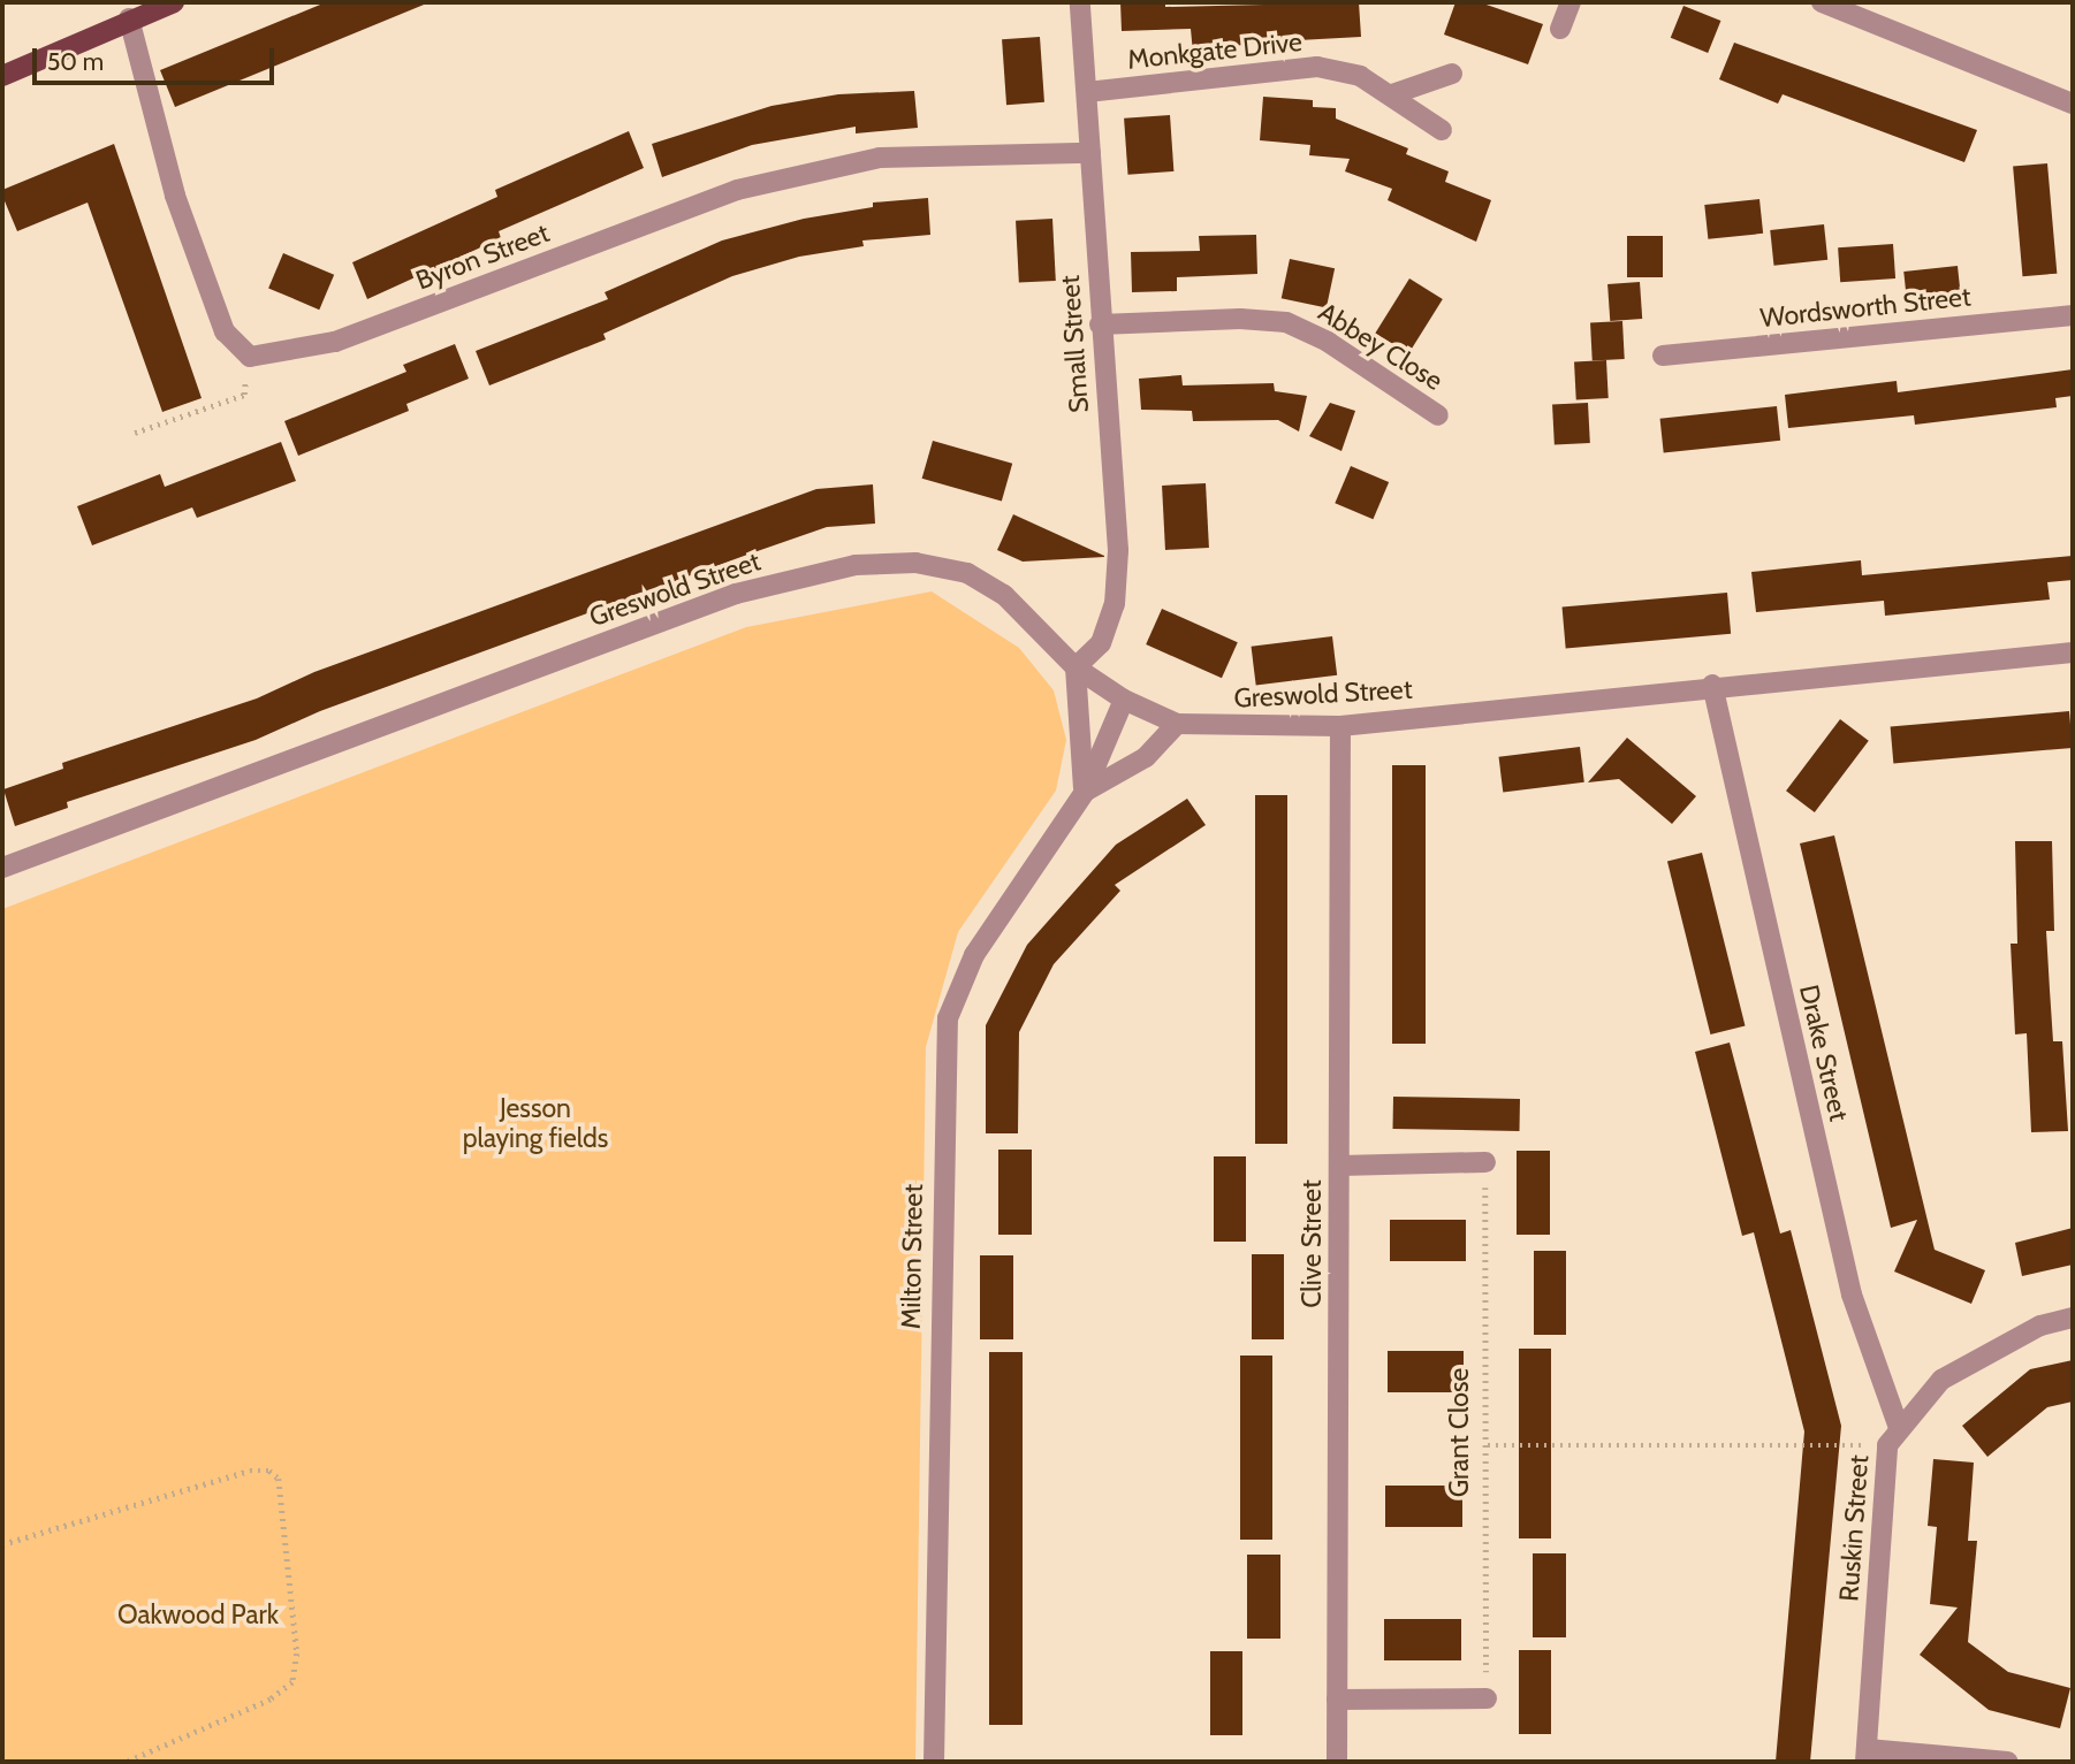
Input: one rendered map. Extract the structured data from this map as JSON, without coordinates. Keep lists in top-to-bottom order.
{
  "streets": {
    "street": [
      "Monkgate Drive",
      "Byron Street",
      "Wordsworth Street",
      "Small Street",
      "Abbey Close",
      "Greswold Street",
      "Drake Street",
      "Clive Street",
      "Milton Street",
      "Ruskin Street"
    ],
    "path": ["Grant Close"]
  },
  "crossings": [
    ["Monkgate Drive", "Small Street"],
    ["Byron Street", "Small Street"],
    ["Small Street", "Abbey Close"],
    ["Small Street", "Greswold Street"],
    ["Greswold Street", "Drake Street"],
    ["Greswold Street", "Clive Street"],
    ["Greswold Street", "Milton Street"],
    ["Drake Street", "Ruskin Street"]
  ],
  "parks": ["Jesson playing fields", "Oakwood Park"],
  "scale_bar": "50 m"
}
